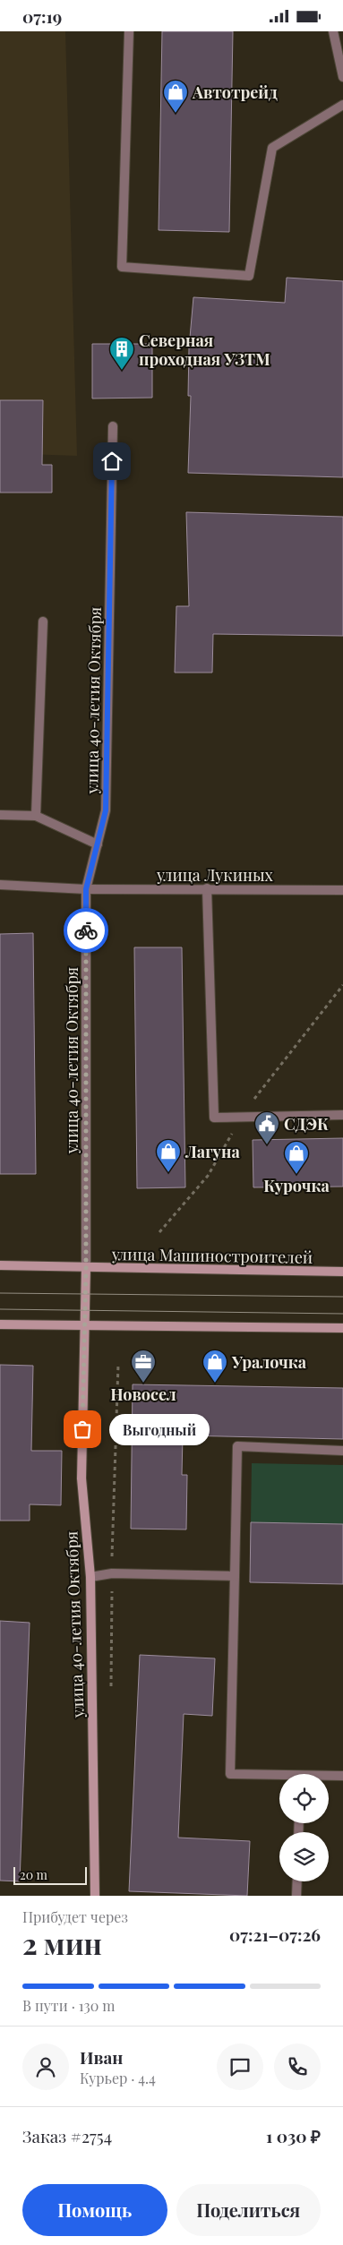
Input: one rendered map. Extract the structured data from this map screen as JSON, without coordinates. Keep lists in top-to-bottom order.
{
  "streets": {
    "main road": ["улица 40-летия Октября", "улица Машиностроителей"],
    "street": ["улица Лукиных"]
  },
  "crossings": [
    ["улица 40-летия Октября", "улица Лукиных"],
    ["улица 40-летия Октября", "улица Машиностроителей"]
  ],
  "places": {
    "shop": [
      "Автотрейд",
      "Лагуна",
      "Курочка",
      "Уралочка"
    ],
    "building": ["Северная проходная УЗТМ"],
    "public building": ["СДЭК"],
    "office": ["Новосел"],
    "other": ["Выгодный"]
  },
  "scale_bar": "20 m",
  "page": {
    "status": "07:19",
    "bubble": "Выгодный",
    "scale": "20 m",
    "heading": ["2 мин", "Прибудет через", "07:21–07:26"],
    "panel": [
      "Иван",
      "Курьер · 4.4",
      "Заказ #2754",
      "1 030 ₽"
    ],
    "bar": "В пути · 130 m",
    "buttons": ["Помощь", "Поделиться"]
  }
}
